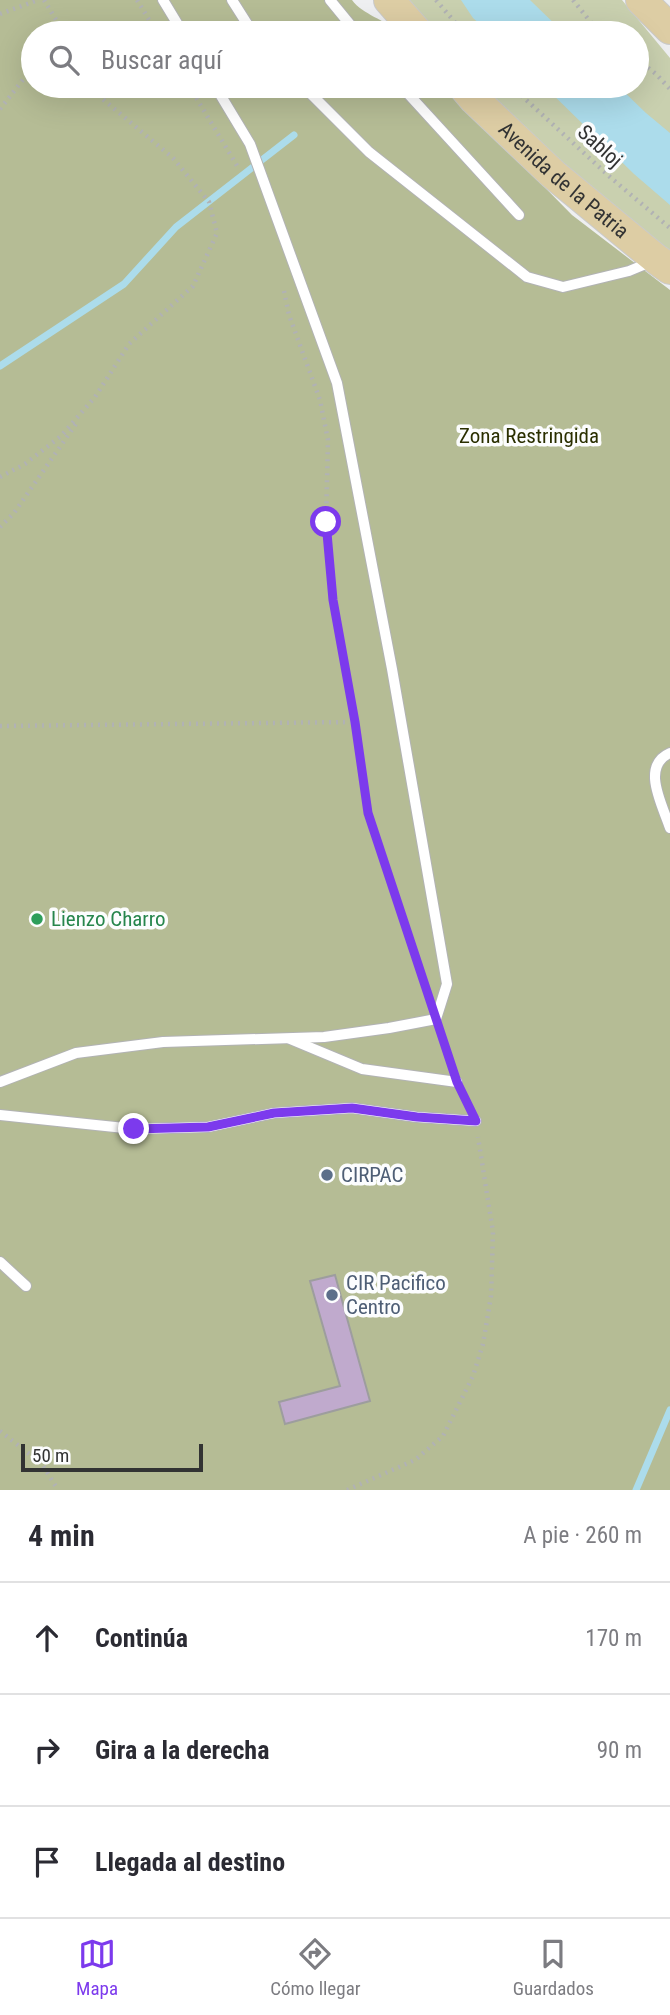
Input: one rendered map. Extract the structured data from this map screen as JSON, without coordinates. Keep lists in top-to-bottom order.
{
  "streets": {
    "main road": ["Avenida de la Patria"],
    "path": ["Sabloj"]
  },
  "parks": ["Zona Restringida"],
  "places": ["Lienzo Charro", "CIRPAC", "CIR Pacifico Centro"],
  "scale_bar": "50 m",
  "page": {
    "search": "Buscar aquí",
    "scale": "50 m",
    "heading": ["4 min", "A pie · 260 m"],
    "list": [
      ["Continúa", "170 m"],
      ["Gira a la derecha", "90 m"],
      "Llegada al destino"
    ],
    "nav": ["Mapa", "Cómo llegar", "Guardados"]
  }
}
